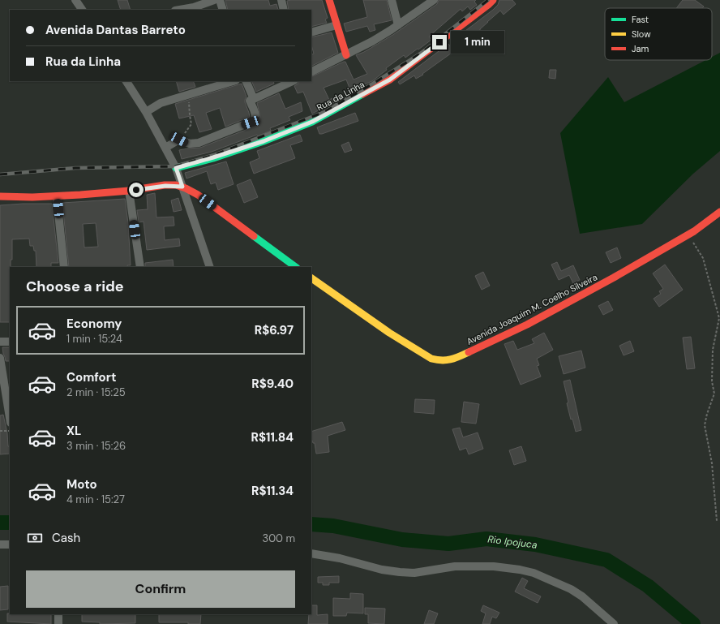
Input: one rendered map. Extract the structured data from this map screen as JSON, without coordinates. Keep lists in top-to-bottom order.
{
  "streets": {
    "main road": ["Rua da Linha", "Avenida Joaquim M. Coelho Silveira"]
  },
  "water": ["Rio Ipojuca"],
  "legend": ["Fast", "Slow", "Jam"],
  "page": {
    "banner": ["Avenida Dantas Barreto", "Rua da Linha"],
    "bubble": "1 min",
    "heading": "Choose a ride",
    "list": [
      {
        "name": "Economy",
        "note": "1 min · 15:24",
        "value": "R$6.97"
      },
      {
        "name": "Comfort",
        "note": "2 min · 15:25",
        "value": "R$9.40"
      },
      {
        "name": "XL",
        "note": "3 min · 15:26",
        "value": "R$11.84"
      },
      {
        "name": "Moto",
        "note": "4 min · 15:27",
        "value": "R$11.34"
      }
    ],
    "pay": ["Cash", "300 m"],
    "buttons": "Confirm"
  }
}
